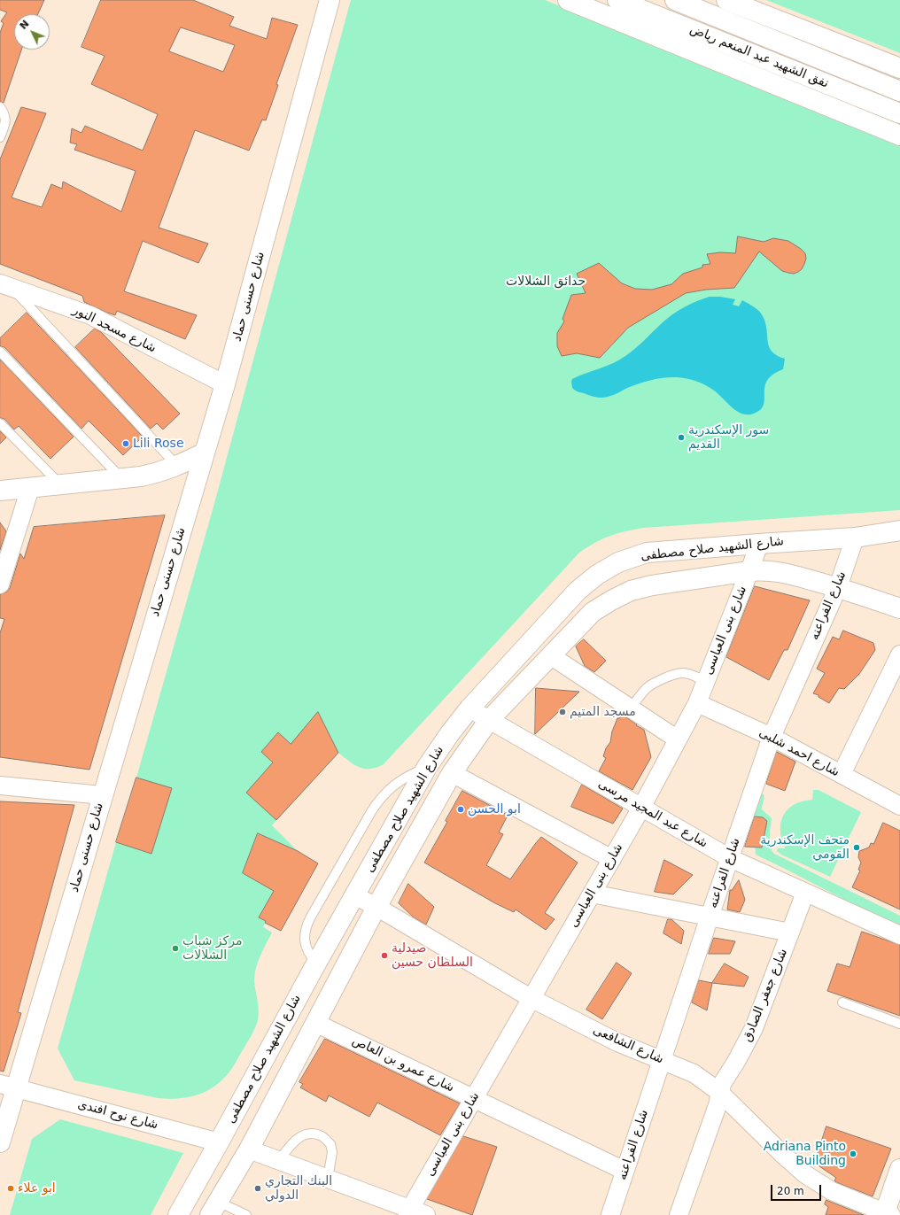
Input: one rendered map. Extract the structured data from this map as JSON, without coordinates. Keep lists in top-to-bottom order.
{
  "streets": {
    "main road": ["نفق الشهيد عبد المنعم رياض", "شارع حسنى حماد", "شارع الشهيد صلاح مصطفى"],
    "street": [
      "شارع مسجد النور",
      "شارع الفراعنه",
      "شارع بنى العباسى",
      "شارع احمد شلبى",
      "شارع عبد المجيد مرسى",
      "شارع جعفر الصادق",
      "شارع الشافعى",
      "شارع عمرو بن العاص",
      "شارع نوح افندى"
    ]
  },
  "crossings": [
    ["شارع حسنى حماد", "شارع مسجد النور"],
    ["شارع حسنى حماد", "شارع نوح افندى"],
    ["شارع الشهيد صلاح مصطفى", "شارع الفراعنه"],
    ["شارع الشهيد صلاح مصطفى", "شارع بنى العباسى"],
    ["شارع الشهيد صلاح مصطفى", "شارع عبد المجيد مرسى"],
    ["شارع الشهيد صلاح مصطفى", "شارع الشافعى"],
    ["شارع الشهيد صلاح مصطفى", "شارع عمرو بن العاص"],
    ["شارع الشهيد صلاح مصطفى", "شارع نوح افندى"],
    ["شارع الفراعنه", "شارع احمد شلبى"],
    ["شارع الفراعنه", "شارع عبد المجيد مرسى"],
    ["شارع الفراعنه", "شارع الشافعى"],
    ["شارع الفراعنه", "شارع عمرو بن العاص"],
    ["شارع بنى العباسى", "شارع احمد شلبى"],
    ["شارع بنى العباسى", "شارع عبد المجيد مرسى"],
    ["شارع بنى العباسى", "شارع الشافعى"],
    ["شارع بنى العباسى", "شارع عمرو بن العاص"],
    ["شارع عبد المجيد مرسى", "شارع جعفر الصادق"],
    ["شارع جعفر الصادق", "شارع الشافعى"]
  ],
  "parks": ["حدائق الشلالات"],
  "places": [
    "سور الإسكندرية القديم",
    "Lili Rose",
    "مسجد المتيم",
    "ابو الحسن",
    "متحف الإسكندرية القومي",
    "مركز شباب الشلالات",
    "صيدلية السلطان حسين",
    "Adriana Pinto Building",
    "ابو علاء",
    "البنك التجاري الدولي"
  ],
  "scale_bar": "20 m",
  "north": "top left"
}
